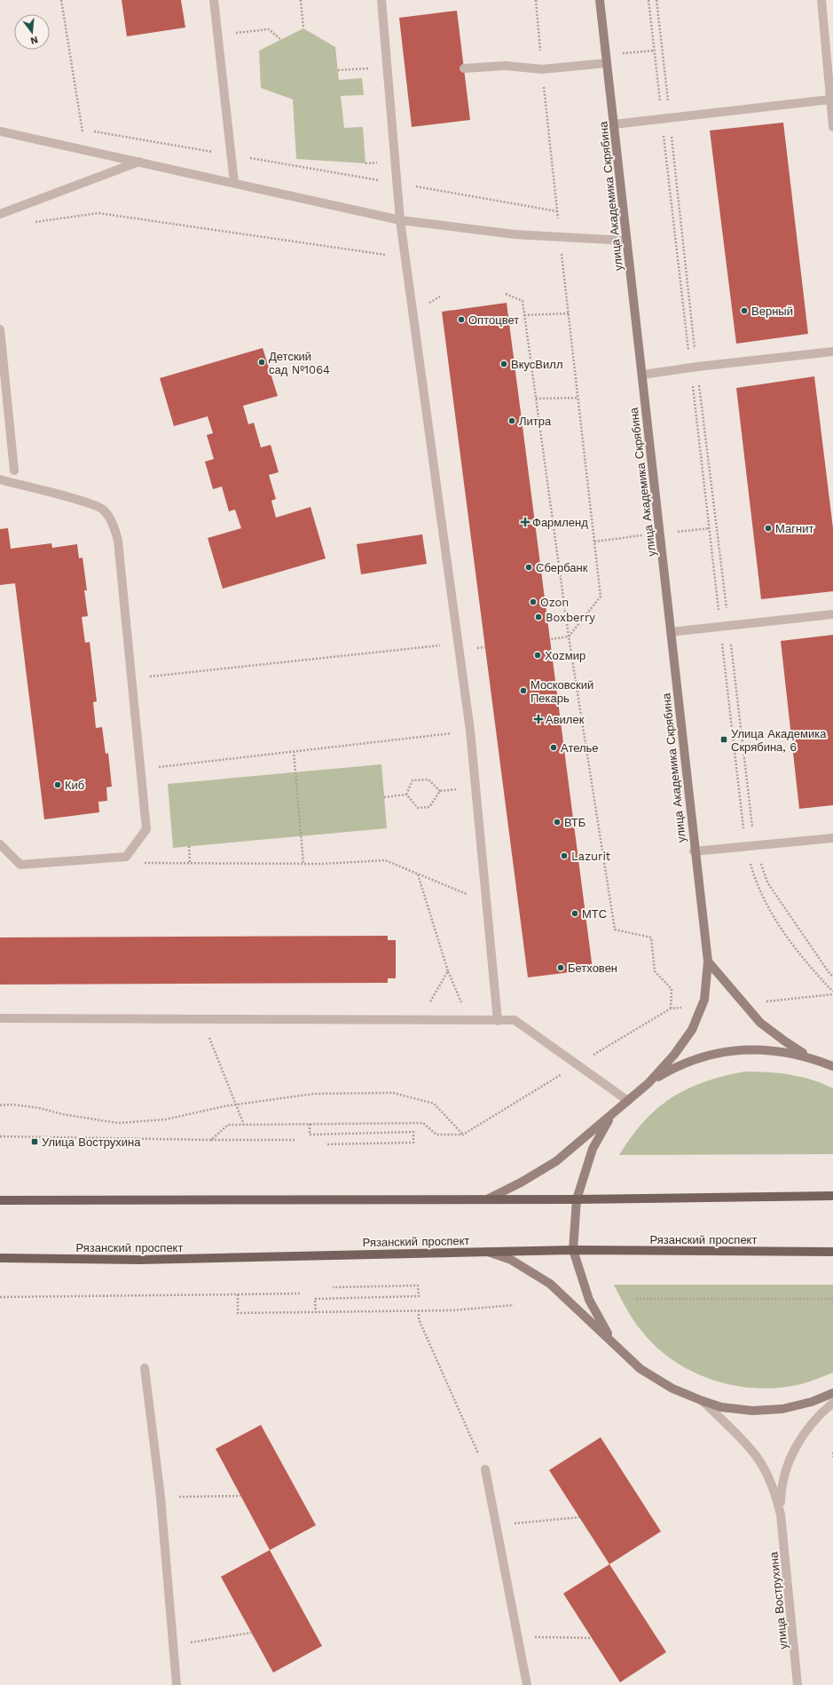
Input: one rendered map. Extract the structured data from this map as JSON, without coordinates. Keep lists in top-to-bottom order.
{
  "streets": {
    "main road": ["улица Академика Скрябина", "Рязанский проспект"],
    "street": ["улица Вострухина"]
  },
  "places": {
    "other": [
      "Верный",
      "Оптоцвет",
      "Детский сад №1064",
      "ВкусВилл",
      "Литра",
      "Магнит",
      "Сбербанк",
      "Ozon",
      "Boxberry",
      "Хоzмир",
      "Московский Пекарь",
      "Ателье",
      "Киб",
      "ВТБ",
      "Lazurit",
      "МТС",
      "Бетховен"
    ],
    "health": ["Фармленд", "Авилек"],
    "transit": ["Улица Академика Скрябина, 6", "Улица Вострухина"]
  },
  "north": "bottom"
}
